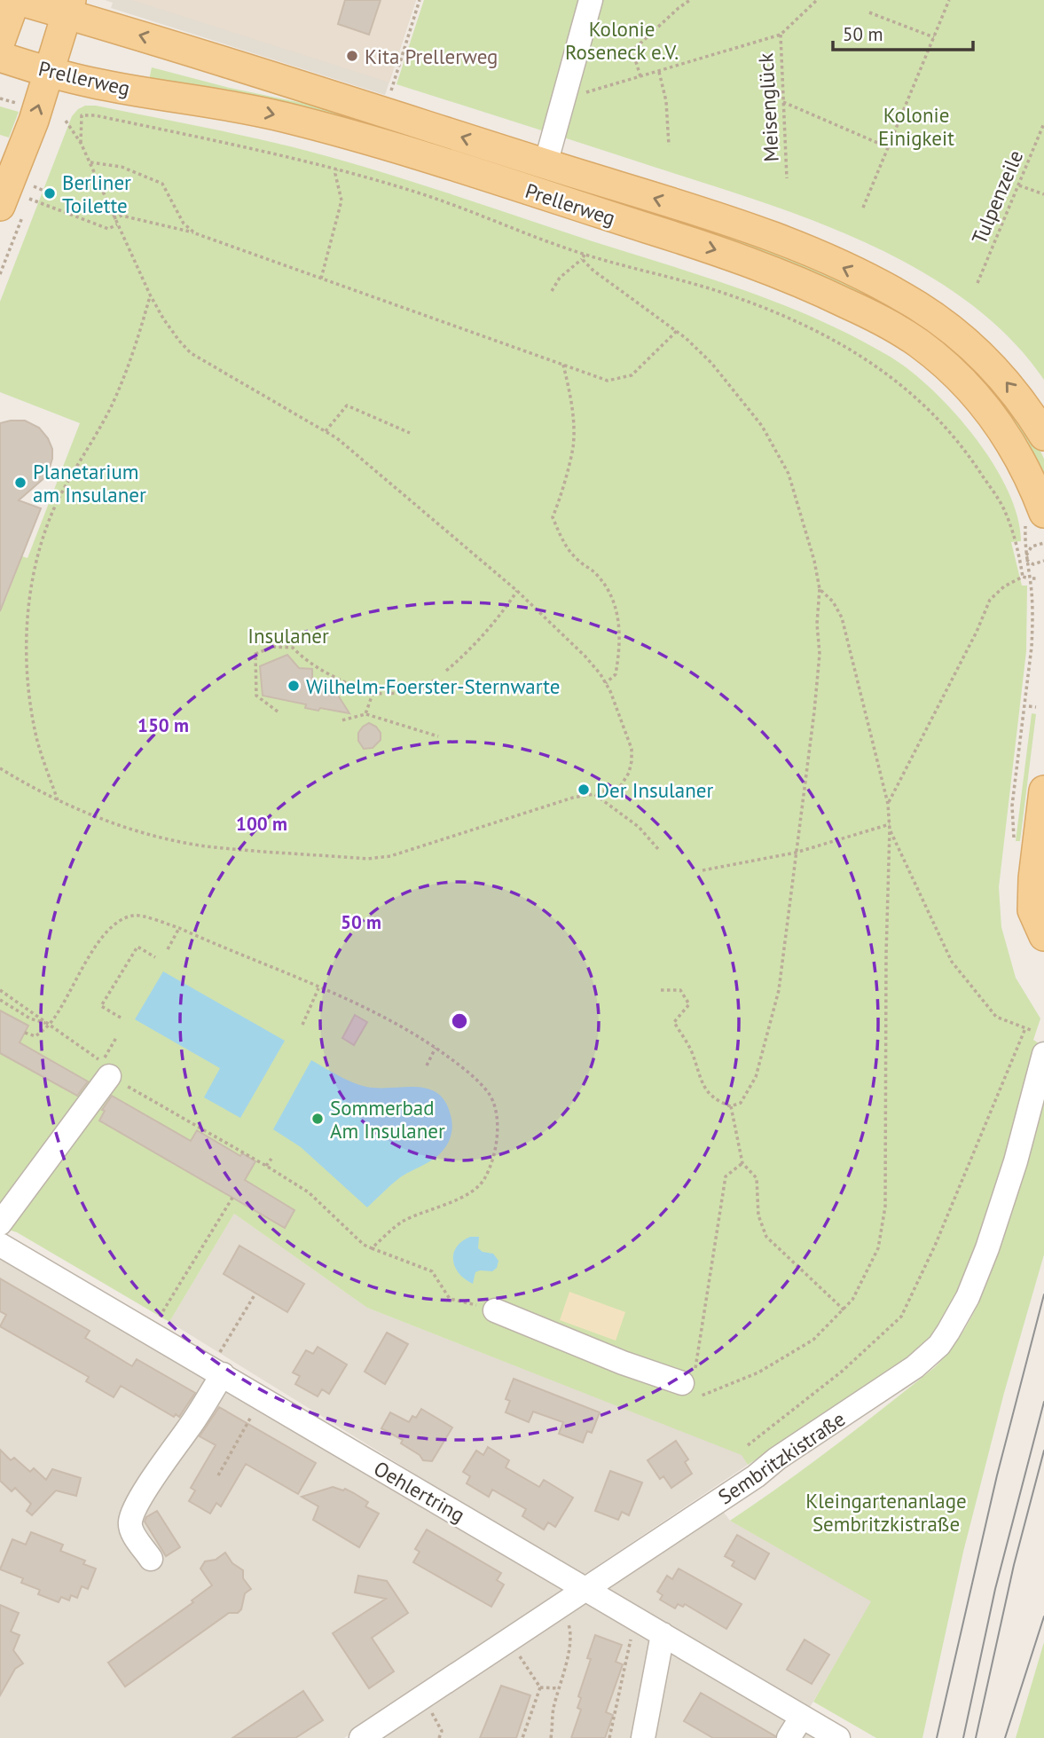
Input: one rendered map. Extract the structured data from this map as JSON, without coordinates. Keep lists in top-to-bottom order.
{
  "streets": {
    "main road": ["Prellerweg"],
    "street": ["Sembritzkistraße", "Oehlertring"],
    "path": ["Meisenglück", "Tulpenzeile"]
  },
  "crossings": [
    ["Sembritzkistraße", "Oehlertring"]
  ],
  "parks": [
    "Kolonie Roseneck e.V.",
    "Kolonie Einigkeit",
    "Insulaner",
    "Kleingartenanlage Sembritzkistraße"
  ],
  "places": [
    "Kita Prellerweg",
    "Berliner Toilette",
    "Planetarium am Insulaner",
    "Wilhelm-Foerster-Sternwarte",
    "Der Insulaner",
    "Sommerbad Am Insulaner"
  ],
  "scale_bar": "50 m",
  "rings": ["150 m", "100 m", "50 m"]
}
